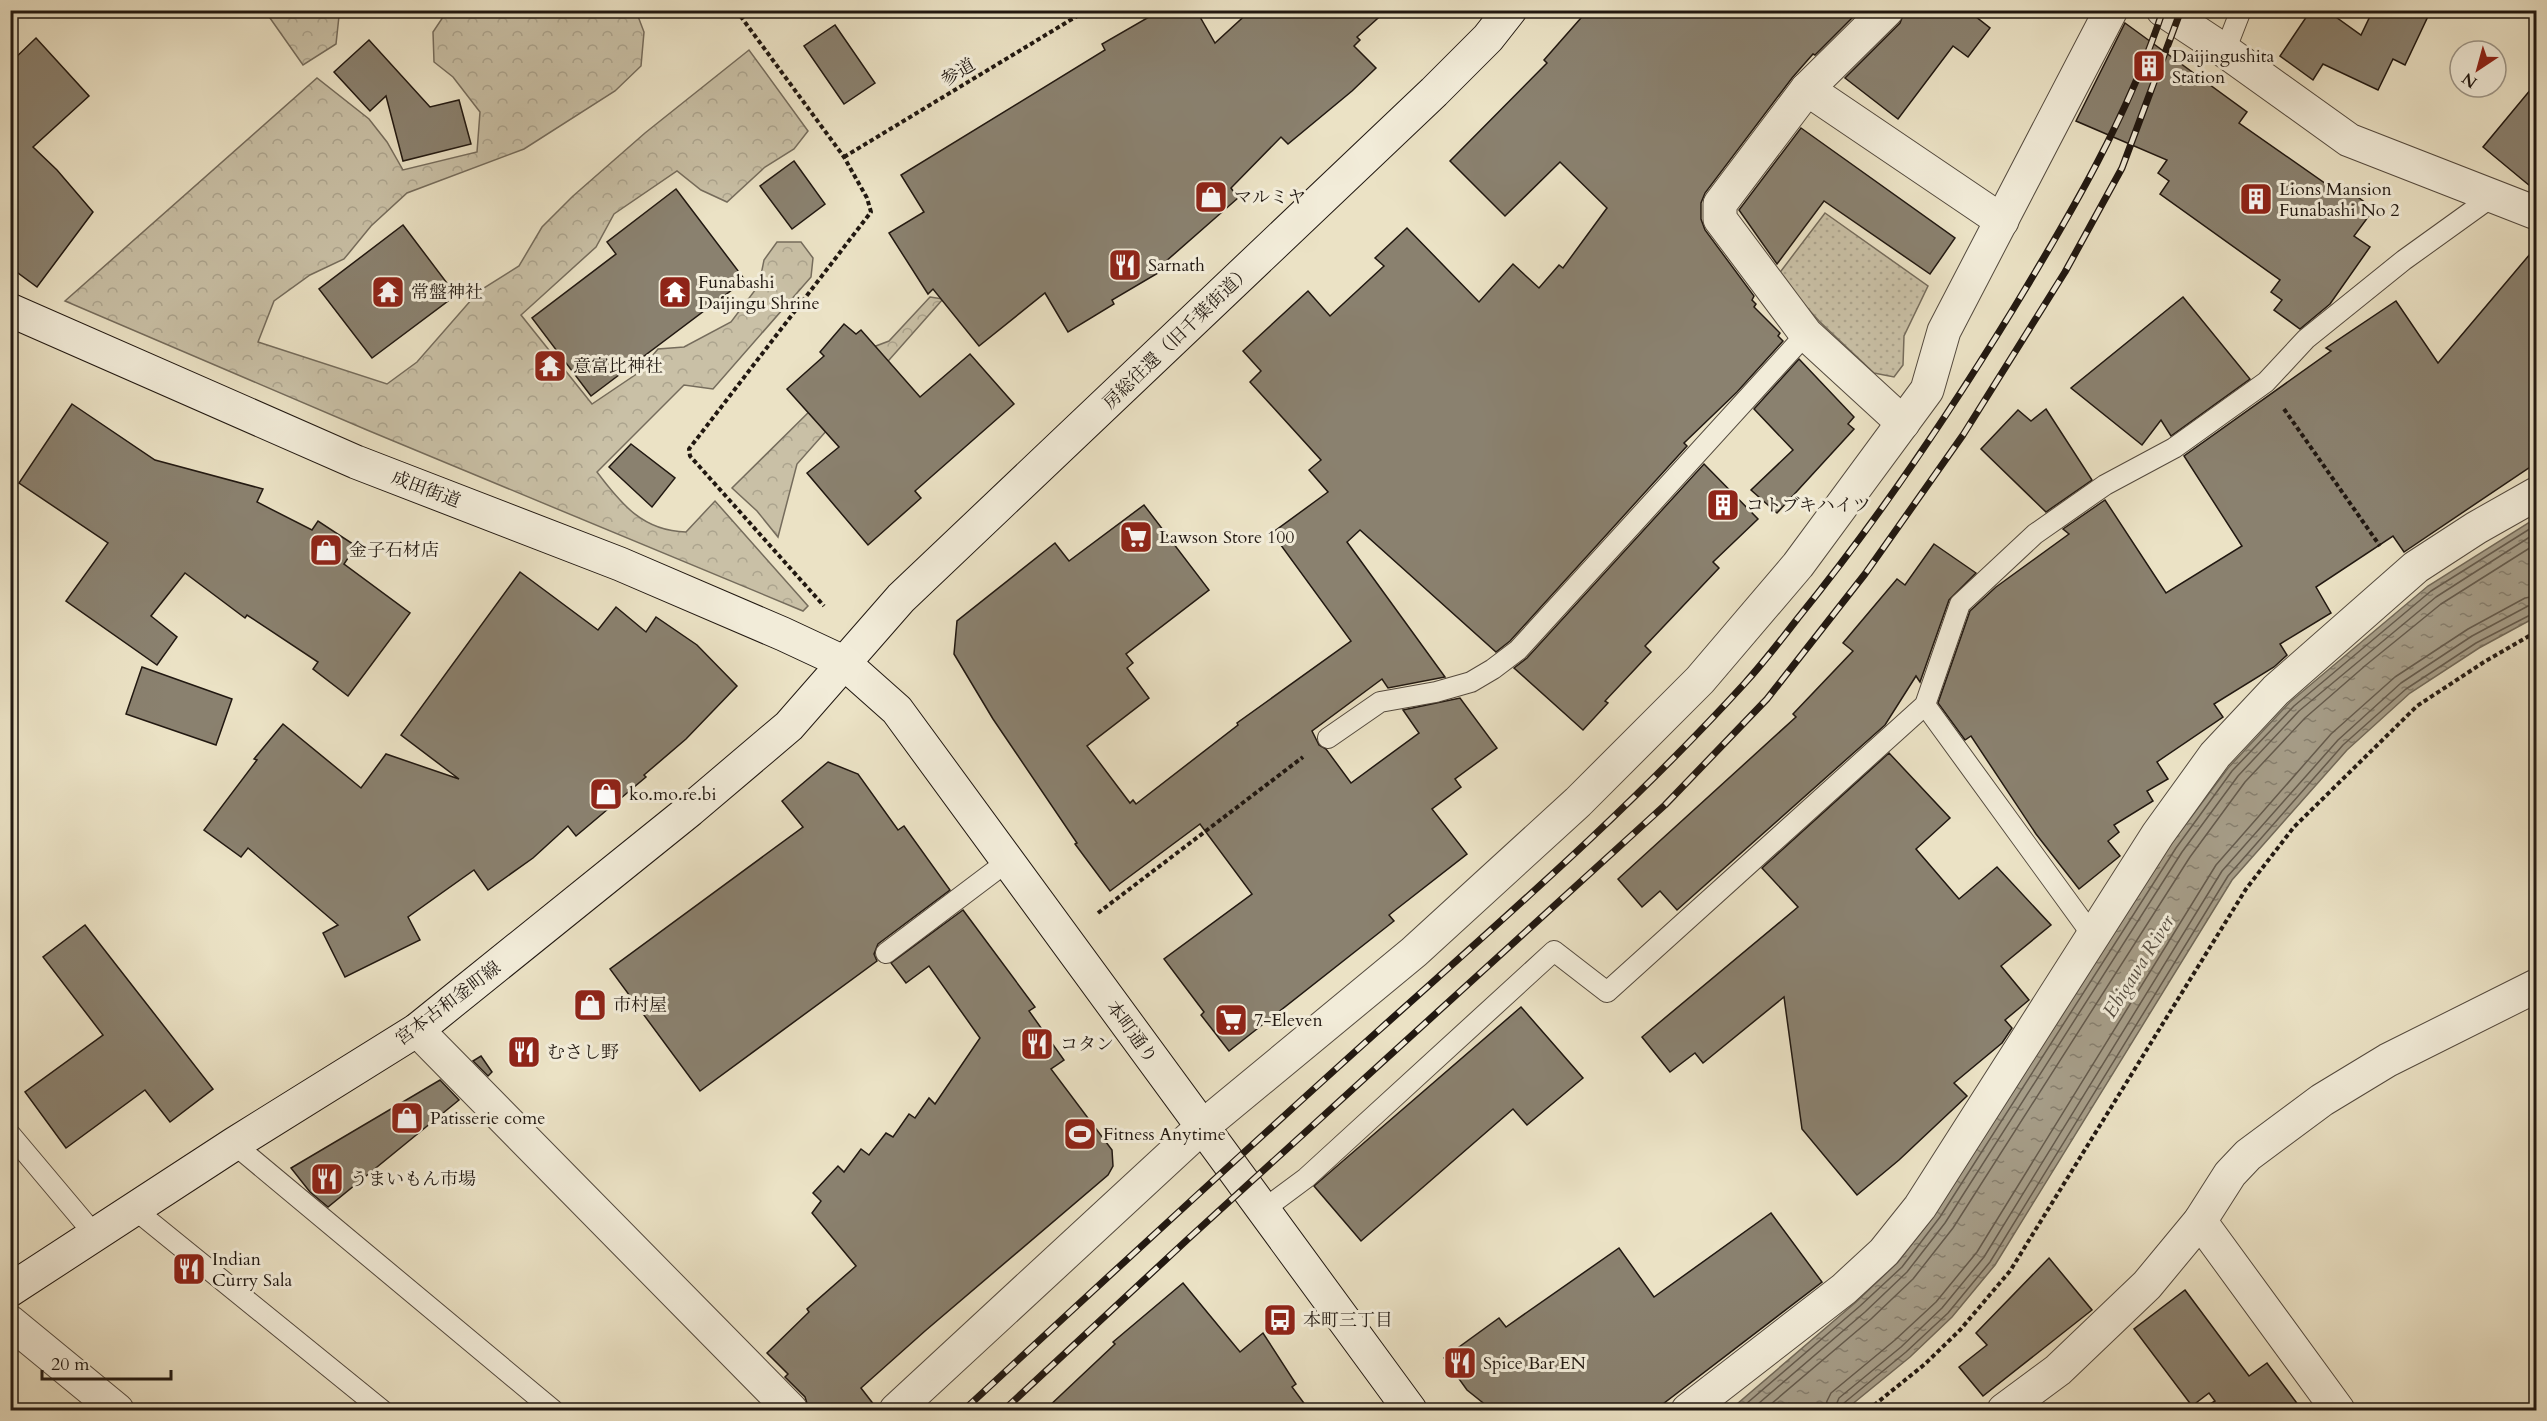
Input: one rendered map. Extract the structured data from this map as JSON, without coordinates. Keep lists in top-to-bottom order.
{
  "streets": {
    "street": [
      "房総往還（旧千葉街道）",
      "成田街道",
      "宮本古和釜町線",
      "本町通り"
    ],
    "path": ["参道"]
  },
  "crossings": [
    ["房総往還（旧千葉街道）", "成田街道"],
    ["房総往還（旧千葉街道）", "宮本古和釜町線"],
    ["房総往還（旧千葉街道）", "本町通り"],
    ["成田街道", "宮本古和釜町線"],
    ["成田街道", "本町通り"],
    ["宮本古和釜町線", "本町通り"]
  ],
  "water": ["Ebigawa River"],
  "places": {
    "building": ["Daijingushita Station", "Lions Mansion Funabashi No 2", "コトブキハイツ"],
    "shop": [
      "マルミヤ",
      "金子石材店",
      "ko.mo.re.bi",
      "市村屋",
      "Patisserie come"
    ],
    "restaurant": [
      "Sarnath",
      "コタン",
      "むさし野",
      "うまいもん市場",
      "Indian Curry Sala",
      "Spice Bar EN"
    ],
    "temple": ["常盤神社", "Funabashi Daijingu Shrine", "意富比神社"],
    "supermarket": ["Lawson Store 100", "7-Eleven"],
    "sports": ["Fitness Anytime"],
    "bus stop": ["本町三丁目"]
  },
  "scale_bar": "20 m",
  "north": "bottom left"
}
